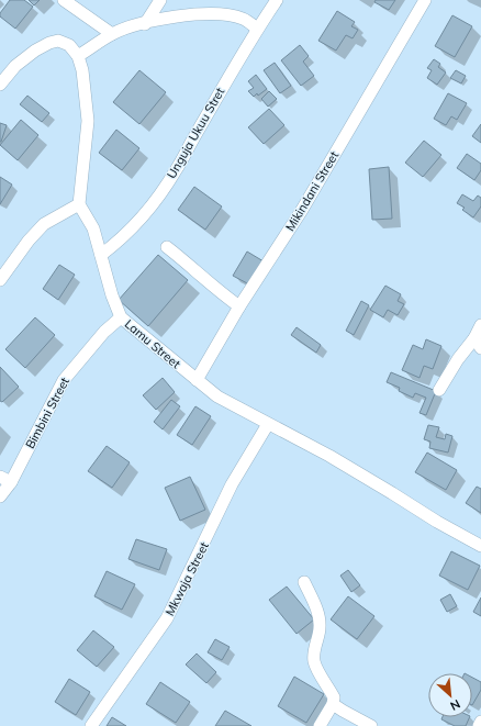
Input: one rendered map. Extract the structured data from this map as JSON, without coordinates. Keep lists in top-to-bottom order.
{
  "streets": {
    "street": [
      "Unguja Ukuu Stret",
      "Mikindani Street",
      "Lamu Street",
      "Bimbini Street",
      "Mkwaja Street"
    ]
  },
  "crossings": [
    ["Unguja Ukuu Stret", "Lamu Street"],
    ["Mikindani Street", "Lamu Street"],
    ["Lamu Street", "Bimbini Street"],
    ["Lamu Street", "Mkwaja Street"]
  ],
  "north": "bottom right"
}
